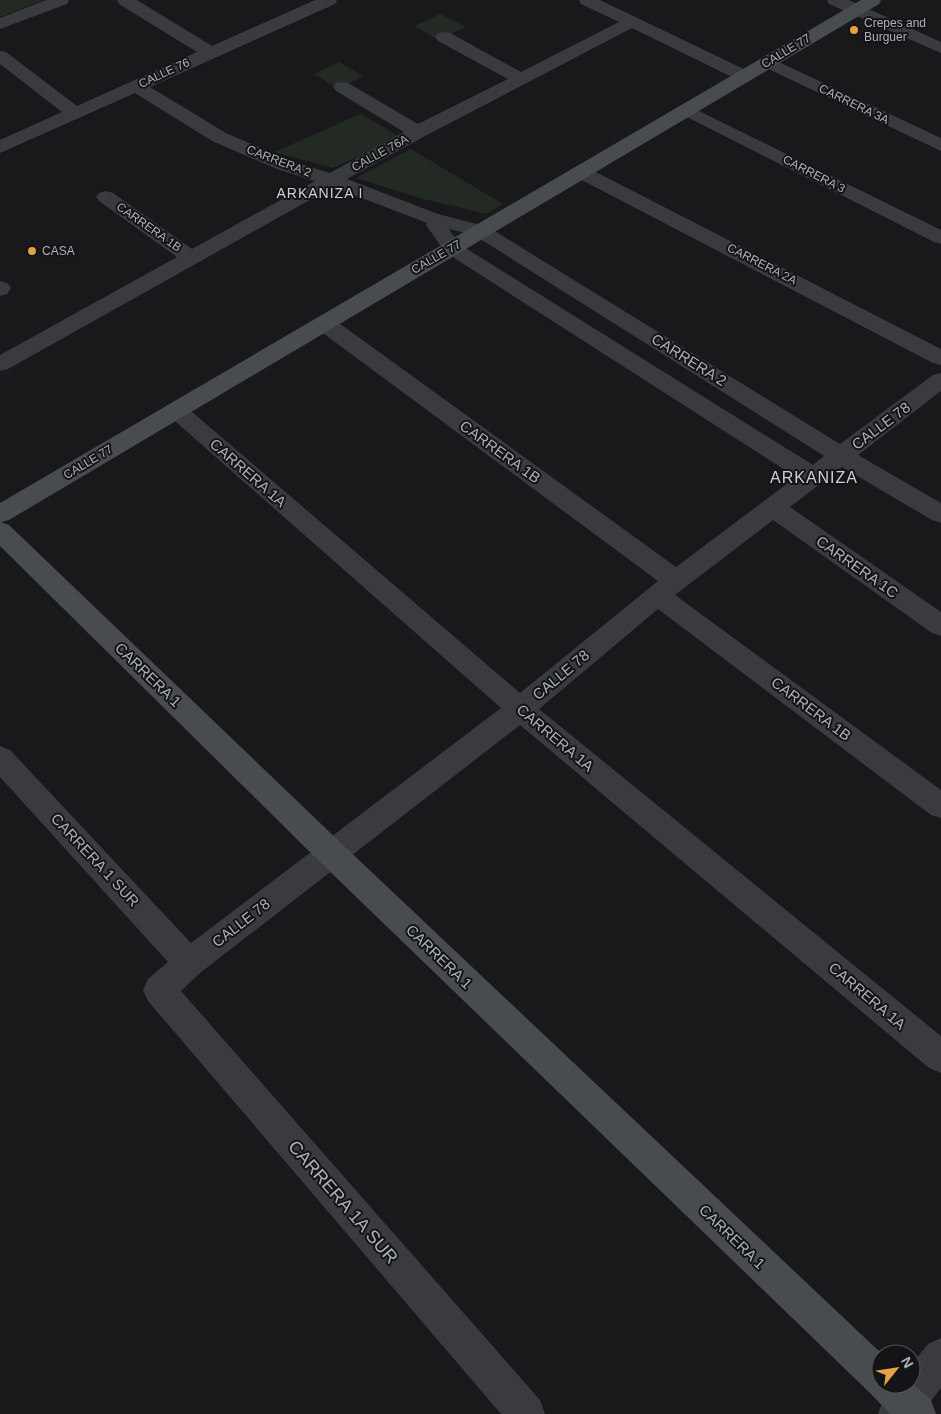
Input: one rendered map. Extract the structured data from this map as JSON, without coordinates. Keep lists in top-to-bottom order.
{
  "streets": {
    "street": [
      "CALLE 77",
      "CALLE 76",
      "CARRERA 3A",
      "CALLE 76A",
      "CARRERA 2",
      "CARRERA 3",
      "CARRERA 1B",
      "CARRERA 2A",
      "CALLE 78",
      "CARRERA 1A",
      "CARRERA 1C",
      "CARRERA 1",
      "CARRERA 1 SUR",
      "CARRERA 1A SUR"
    ]
  },
  "crossings": [
    ["CALLE 77", "CARRERA 3A"],
    ["CALLE 77", "CARRERA 2"],
    ["CALLE 77", "CARRERA 3"],
    ["CALLE 77", "CARRERA 1B"],
    ["CALLE 77", "CARRERA 2A"],
    ["CALLE 77", "CARRERA 1A"],
    ["CALLE 76", "CARRERA 2"],
    ["CALLE 76A", "CARRERA 2"],
    ["CALLE 76A", "CARRERA 1B"],
    ["CARRERA 2", "CALLE 78"],
    ["CARRERA 1B", "CALLE 78"],
    ["CALLE 78", "CARRERA 1A"],
    ["CALLE 78", "CARRERA 1C"],
    ["CALLE 78", "CARRERA 1"],
    ["CALLE 78", "CARRERA 1 SUR"],
    ["CALLE 78", "CARRERA 1A SUR"]
  ],
  "districts": ["ARKANIZA I", "ARKANIZA"],
  "places": ["Crepes and Burguer", "CASA"],
  "north": "top right"
}
